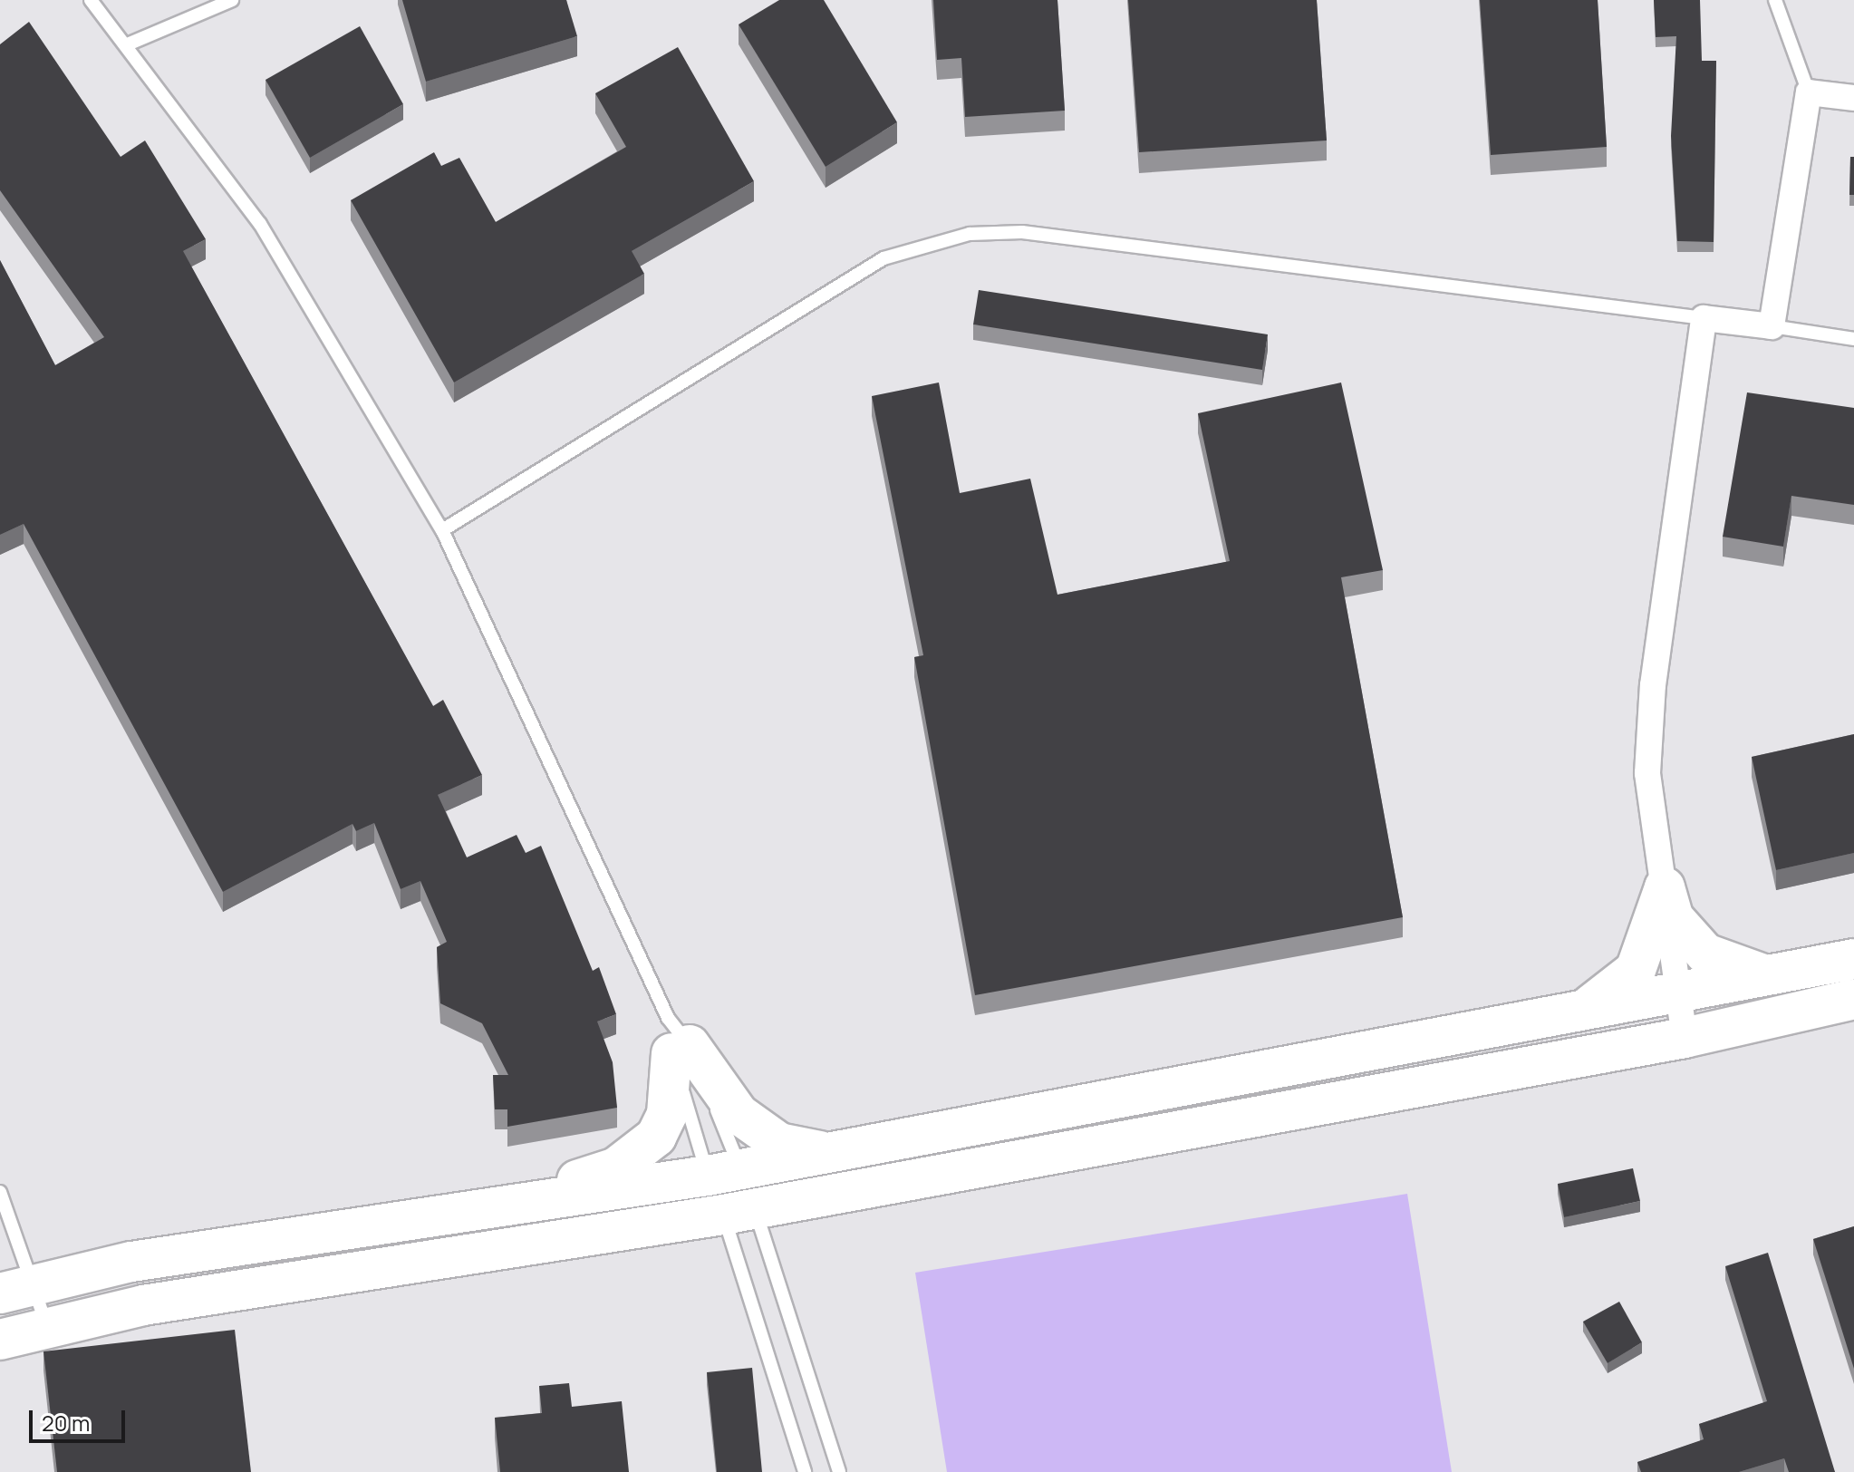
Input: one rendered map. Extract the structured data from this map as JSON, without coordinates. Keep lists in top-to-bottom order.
{
  "scale_bar": "20 m"
}
